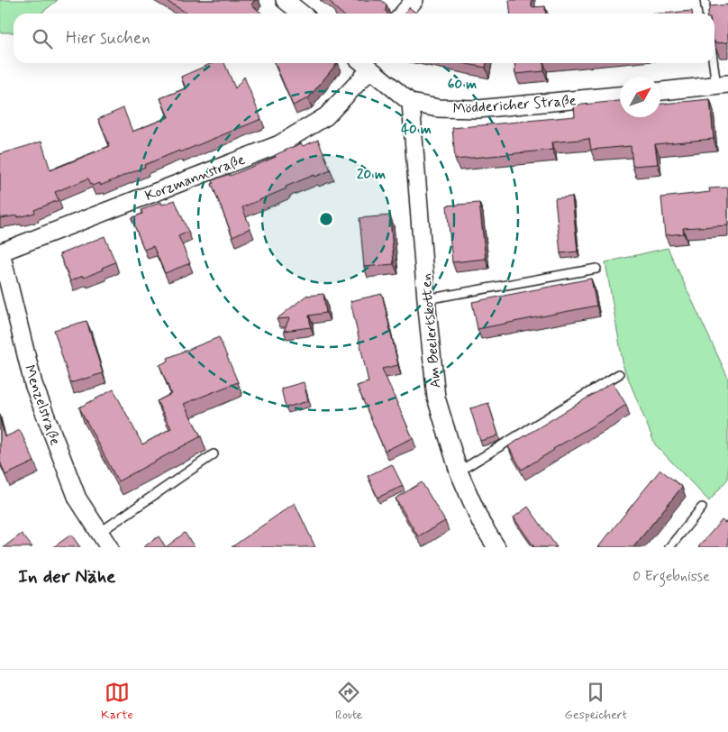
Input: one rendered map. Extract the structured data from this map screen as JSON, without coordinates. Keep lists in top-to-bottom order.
{
  "streets": {
    "street": [
      "Möddericher Straße",
      "Korzmannstraße",
      "Am Beelertskotten",
      "Menzelstraße"
    ]
  },
  "crossings": [
    ["Möddericher Straße", "Am Beelertskotten"],
    ["Korzmannstraße", "Menzelstraße"]
  ],
  "north": "top right",
  "page": {
    "search": "Hier suchen",
    "heading": ["In der Nähe", "0 Ergebnisse"],
    "nav": ["Karte", "Route", "Gespeichert"]
  },
  "rings": ["60 m", "40 m", "20 m"]
}
